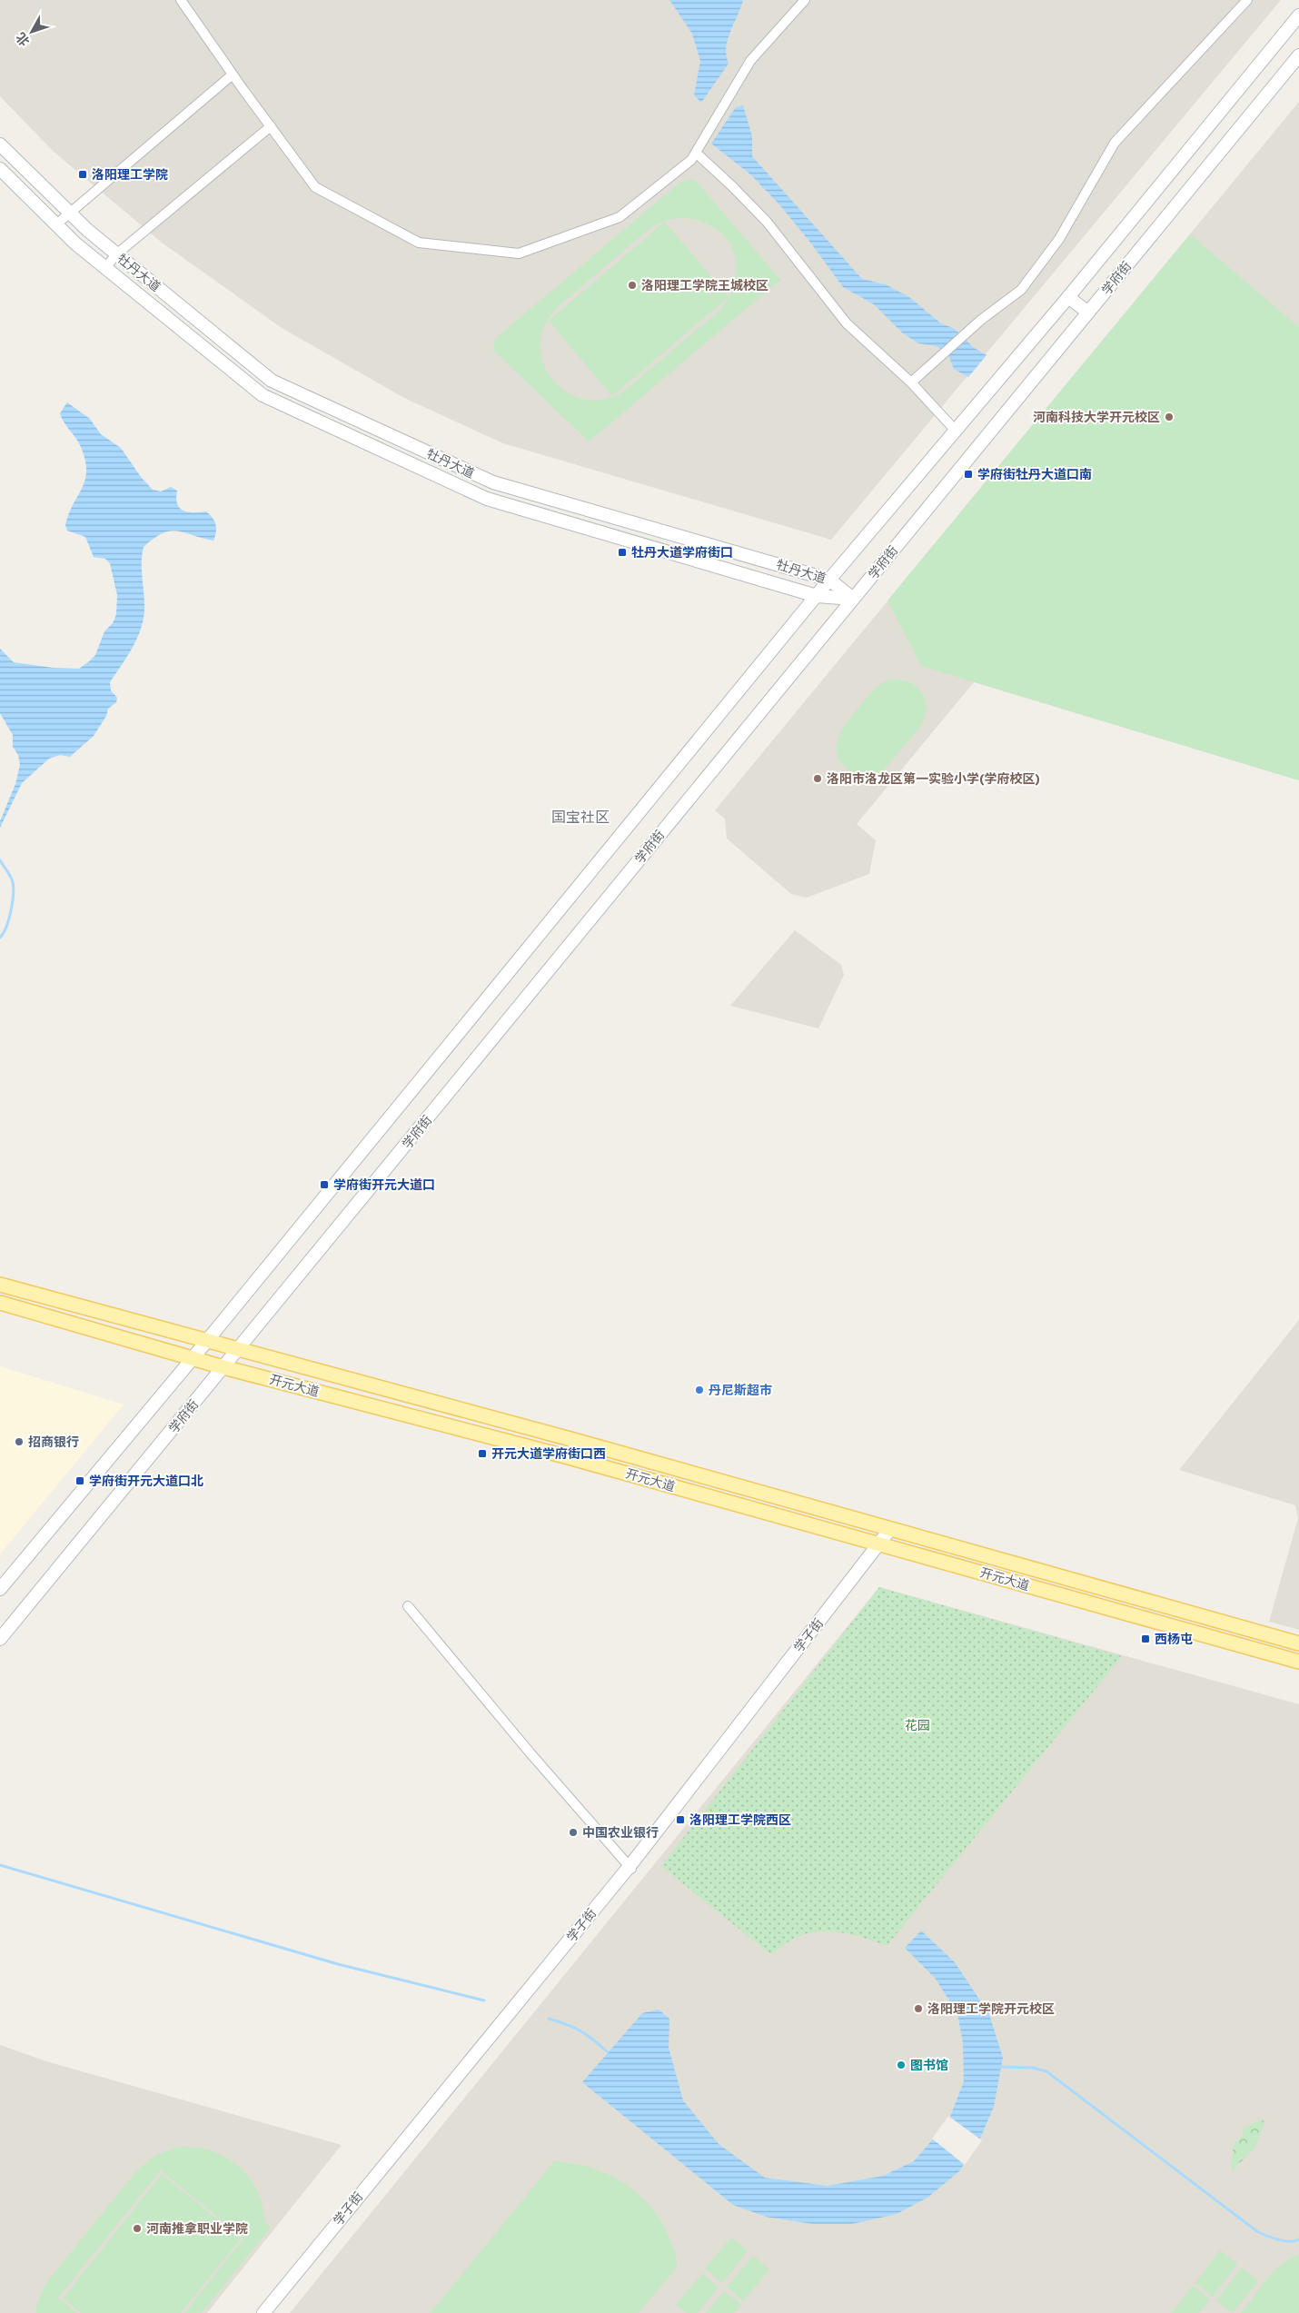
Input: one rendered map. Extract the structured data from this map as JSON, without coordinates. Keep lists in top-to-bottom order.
{
  "streets": {
    "main road": [
      "牡丹大道",
      "学府街",
      "开元大道",
      "学子街"
    ]
  },
  "crossings": [
    ["牡丹大道", "学府街"],
    ["学府街", "开元大道"],
    ["开元大道", "学子街"]
  ],
  "districts": ["国宝社区"],
  "parks": ["花园"],
  "places": {
    "transit": [
      "洛阳理工学院",
      "学府街牡丹大道口南",
      "牡丹大道学府街口",
      "学府街开元大道口",
      "开元大道学府街口西",
      "学府街开元大道口北",
      "西杨屯",
      "洛阳理工学院西区"
    ],
    "other": [
      "洛阳理工学院王城校区",
      "河南科技大学开元校区",
      "洛阳市洛龙区第一实验小学(学府校区)",
      "丹尼斯超市",
      "招商银行",
      "中国农业银行",
      "洛阳理工学院开元校区",
      "图书馆",
      "河南推拿职业学院"
    ]
  },
  "north": "bottom left"
}
